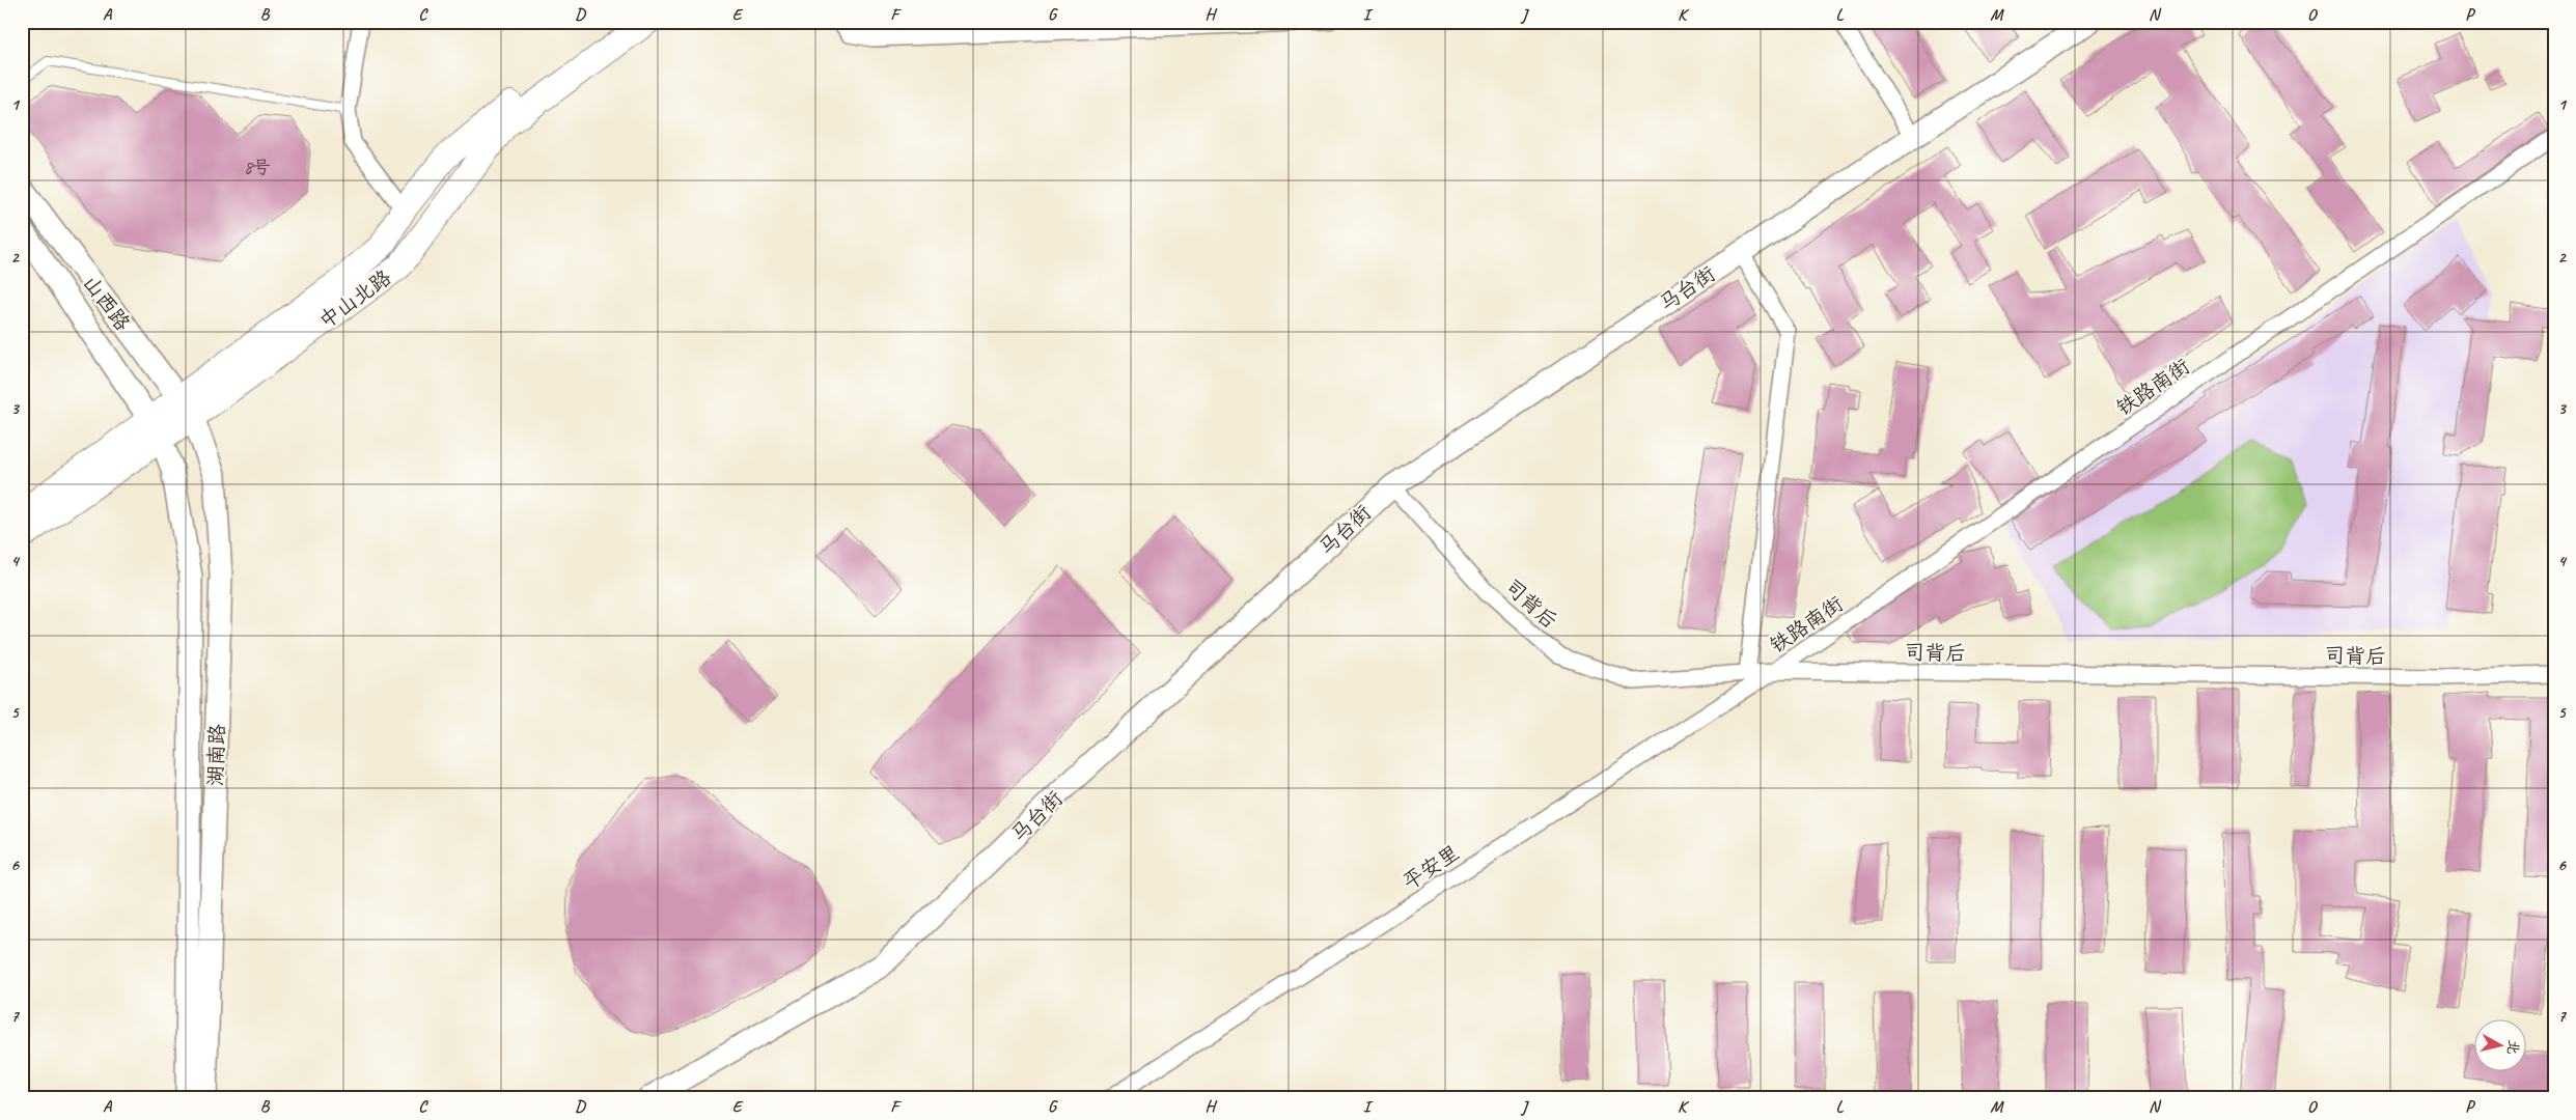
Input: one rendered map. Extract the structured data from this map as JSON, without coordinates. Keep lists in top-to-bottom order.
{
  "streets": {
    "main road": [
      "马台街",
      "中山北路",
      "山西路",
      "湖南路"
    ],
    "street": ["铁路南街", "司背后", "平安里"]
  },
  "crossings": [
    ["马台街", "司背后"],
    ["中山北路", "山西路"],
    ["中山北路", "湖南路"],
    ["山西路", "湖南路"],
    ["铁路南街", "司背后"],
    ["铁路南街", "平安里"],
    ["司背后", "平安里"]
  ],
  "house_numbers": ["8号"],
  "north": "right",
  "grid": {
    "columns": [
      "A",
      "B",
      "C",
      "D",
      "E",
      "F",
      "G",
      "H",
      "I",
      "J",
      "K",
      "L",
      "M",
      "N",
      "O",
      "P"
    ],
    "rows": [
      "1",
      "2",
      "3",
      "4",
      "5",
      "6",
      "7"
    ]
  }
}
